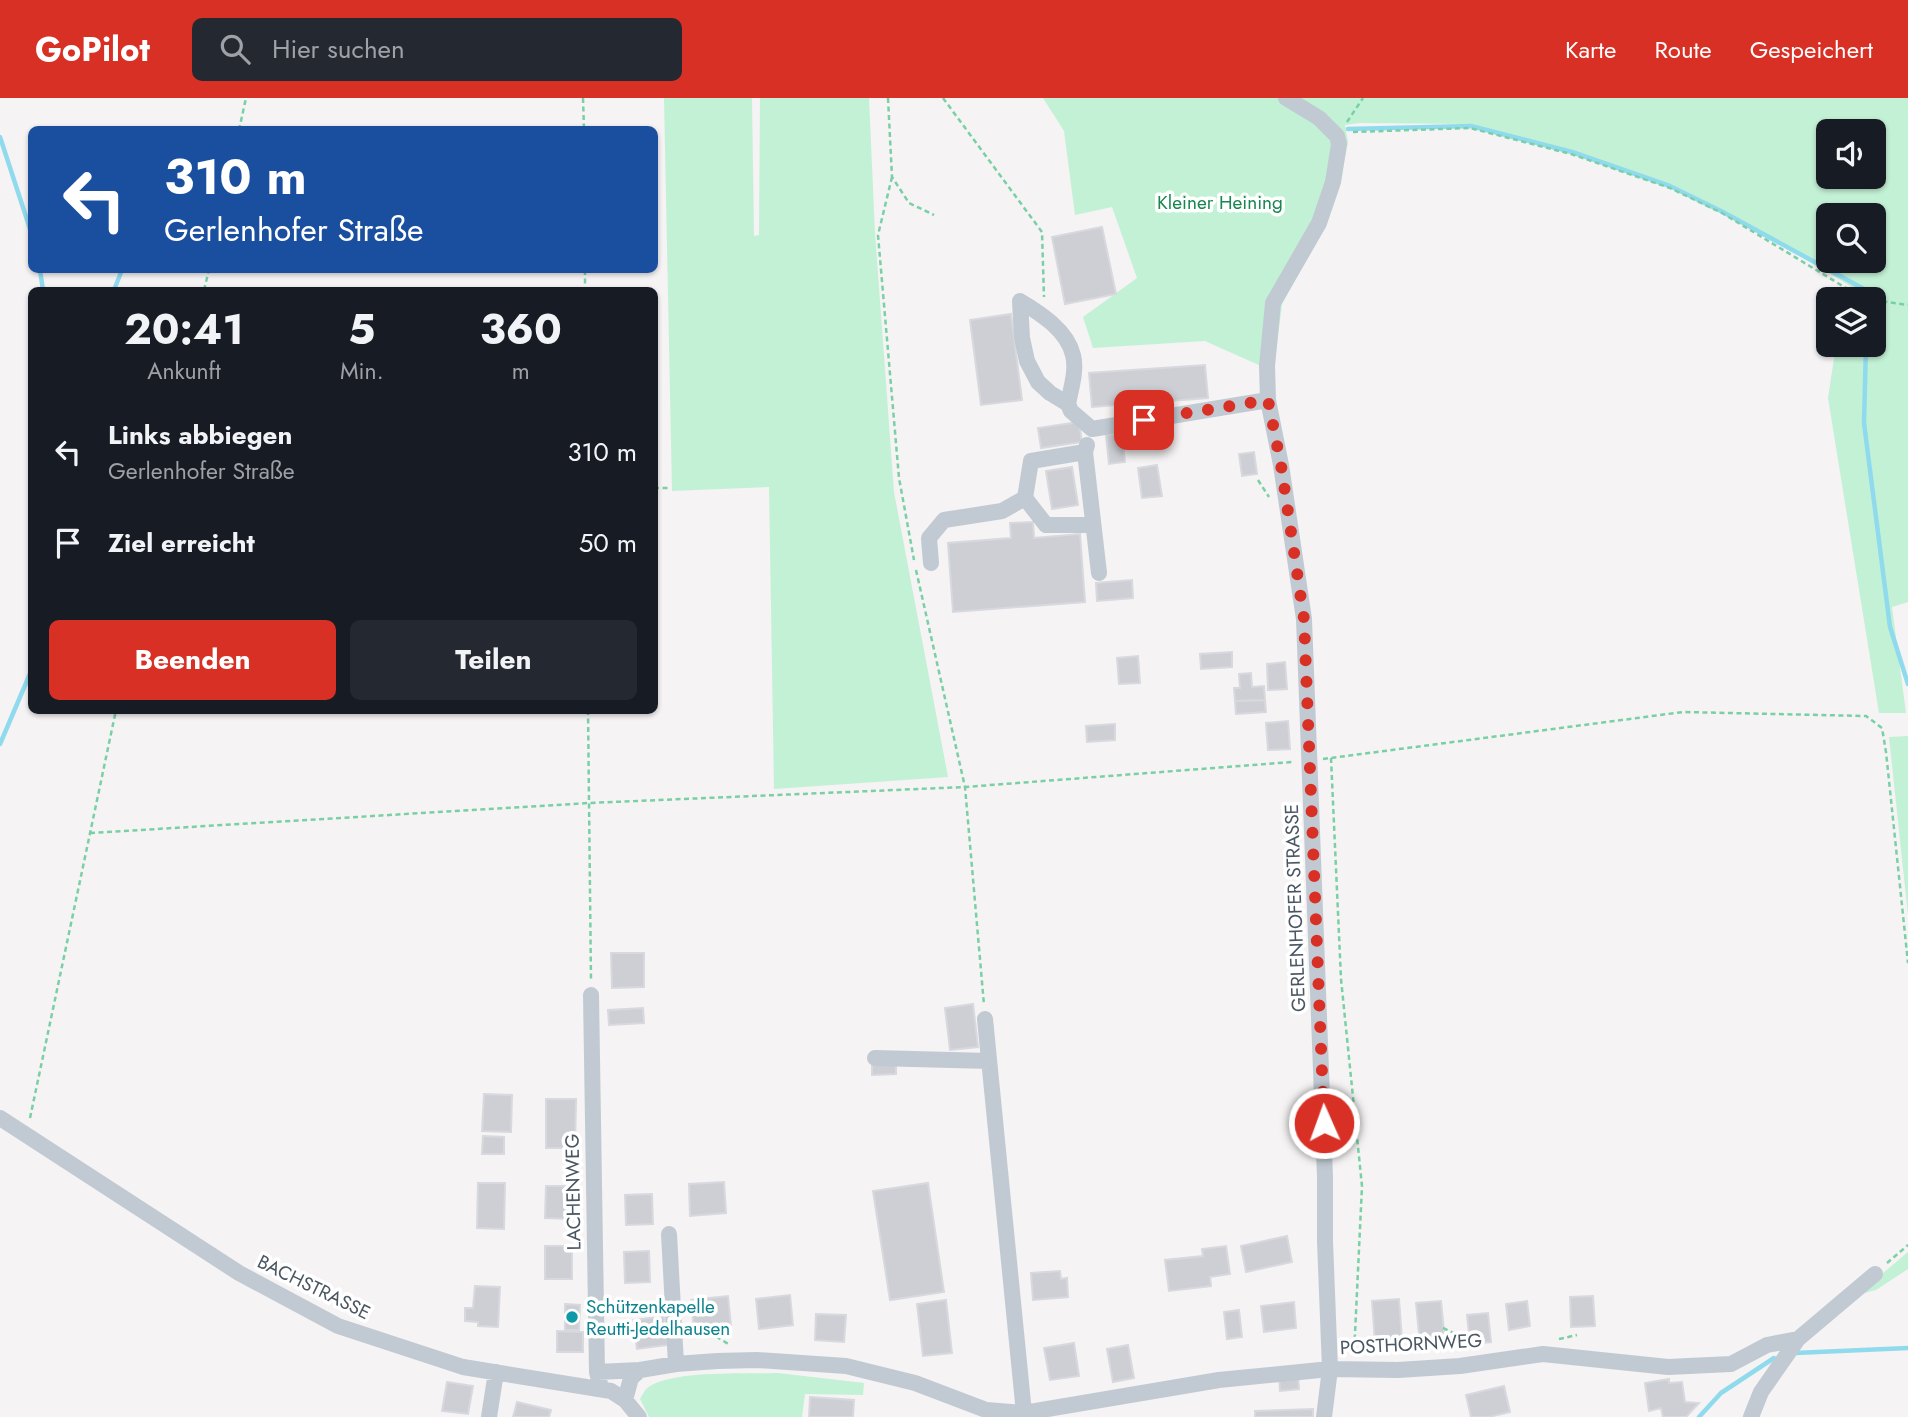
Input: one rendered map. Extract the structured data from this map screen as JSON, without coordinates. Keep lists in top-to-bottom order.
{
  "streets": {
    "street": [
      "GERLENHOFER STRASSE",
      "LACHENWEG",
      "BACHSTRASSE",
      "POSTHORNWEG"
    ]
  },
  "crossings": [
    ["GERLENHOFER STRASSE", "POSTHORNWEG"],
    ["LACHENWEG", "BACHSTRASSE"],
    ["LACHENWEG", "POSTHORNWEG"]
  ],
  "parks": ["Kleiner Heining"],
  "places": ["Schützenkapelle Reutti-Jedelhausen"],
  "page": {
    "header": "GoPilot",
    "search": "Hier suchen",
    "nav": ["Karte", "Route", "Gespeichert"],
    "turn": ["310 m", "Gerlenhofer Straße"],
    "eta": [
      "20:41",
      "Ankunft",
      "5",
      "Min.",
      "360",
      "m"
    ],
    "list": [
      {
        "name": "Links abbiegen",
        "note": "Gerlenhofer Straße",
        "value": "310 m"
      },
      {
        "name": "Ziel erreicht",
        "value": "50 m"
      }
    ],
    "buttons": ["Beenden", "Teilen"]
  }
}
